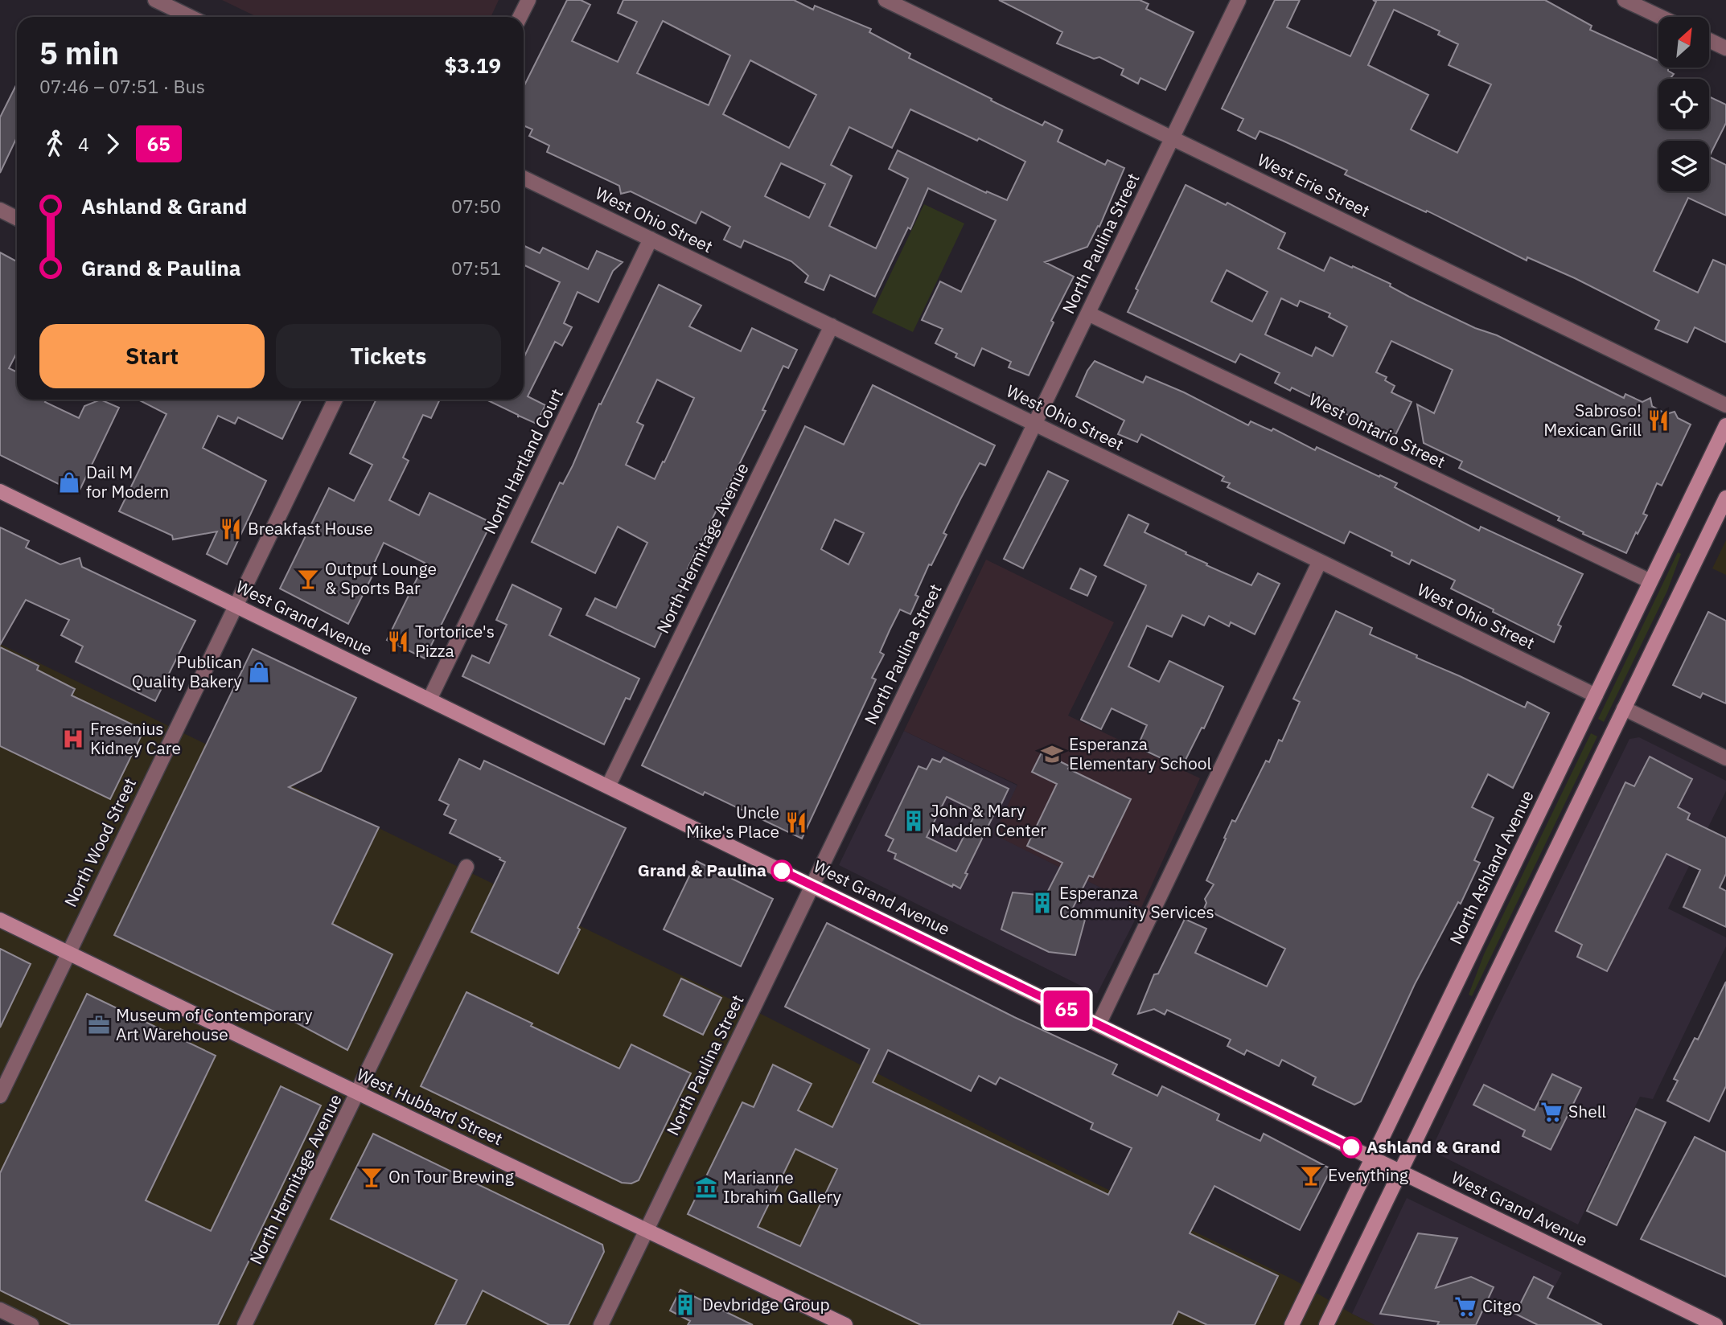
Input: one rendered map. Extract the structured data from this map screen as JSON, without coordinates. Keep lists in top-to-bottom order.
{
  "streets": {
    "main road": ["West Grand Avenue", "North Ashland Avenue", "West Hubbard Street"],
    "street": [
      "West Erie Street",
      "West Ohio Street",
      "North Paulina Street",
      "West Ontario Street",
      "North Hartland Court",
      "North Hermitage Avenue",
      "North Wood Street"
    ]
  },
  "crossings": [
    ["West Erie Street", "North Paulina Street"],
    ["West Ohio Street", "North Paulina Street"],
    ["West Ohio Street", "North Hartland Court"],
    ["West Ohio Street", "North Hermitage Avenue"],
    ["West Ohio Street", "North Ashland Avenue"],
    ["North Paulina Street", "West Ontario Street"],
    ["North Paulina Street", "West Grand Avenue"],
    ["North Paulina Street", "West Hubbard Street"],
    ["West Ontario Street", "North Ashland Avenue"],
    ["North Hartland Court", "West Grand Avenue"],
    ["North Hermitage Avenue", "West Grand Avenue"],
    ["North Hermitage Avenue", "West Hubbard Street"],
    ["West Grand Avenue", "North Wood Street"],
    ["West Grand Avenue", "North Ashland Avenue"],
    ["North Wood Street", "West Hubbard Street"]
  ],
  "places": {
    "restaurant": [
      "Sabroso! Mexican Grill",
      "Breakfast House",
      "Tortorice's Pizza",
      "Uncle Mike's Place"
    ],
    "shop": ["Dail M for Modern", "Publican Quality Bakery"],
    "bar": ["Output Lounge & Sports Bar", "Everything", "On Tour Brewing"],
    "hospital": ["Fresenius Kidney Care"],
    "school or university": ["Esperanza Elementary School"],
    "building": ["John & Mary Madden Center", "Esperanza Community Services", "Devbridge Group"],
    "other": ["Grand & Paulina", "Ashland & Grand"],
    "office": ["Museum of Contemporary Art Warehouse"],
    "supermarket": ["Shell", "Citgo"],
    "museum": ["Marianne Ibrahim Gallery"]
  },
  "lines": ["bus line 65"],
  "north": "top right",
  "page": {
    "on_map": "65",
    "heading": ["5 min", "07:46 – 07:51 · Bus", "$3.19"],
    "legs": ["4", "65"],
    "list": [
      {
        "name": "Ashland & Grand",
        "value": "07:50"
      },
      {
        "name": "Grand & Paulina",
        "value": "07:51"
      }
    ],
    "buttons": ["Start", "Tickets"]
  }
}
